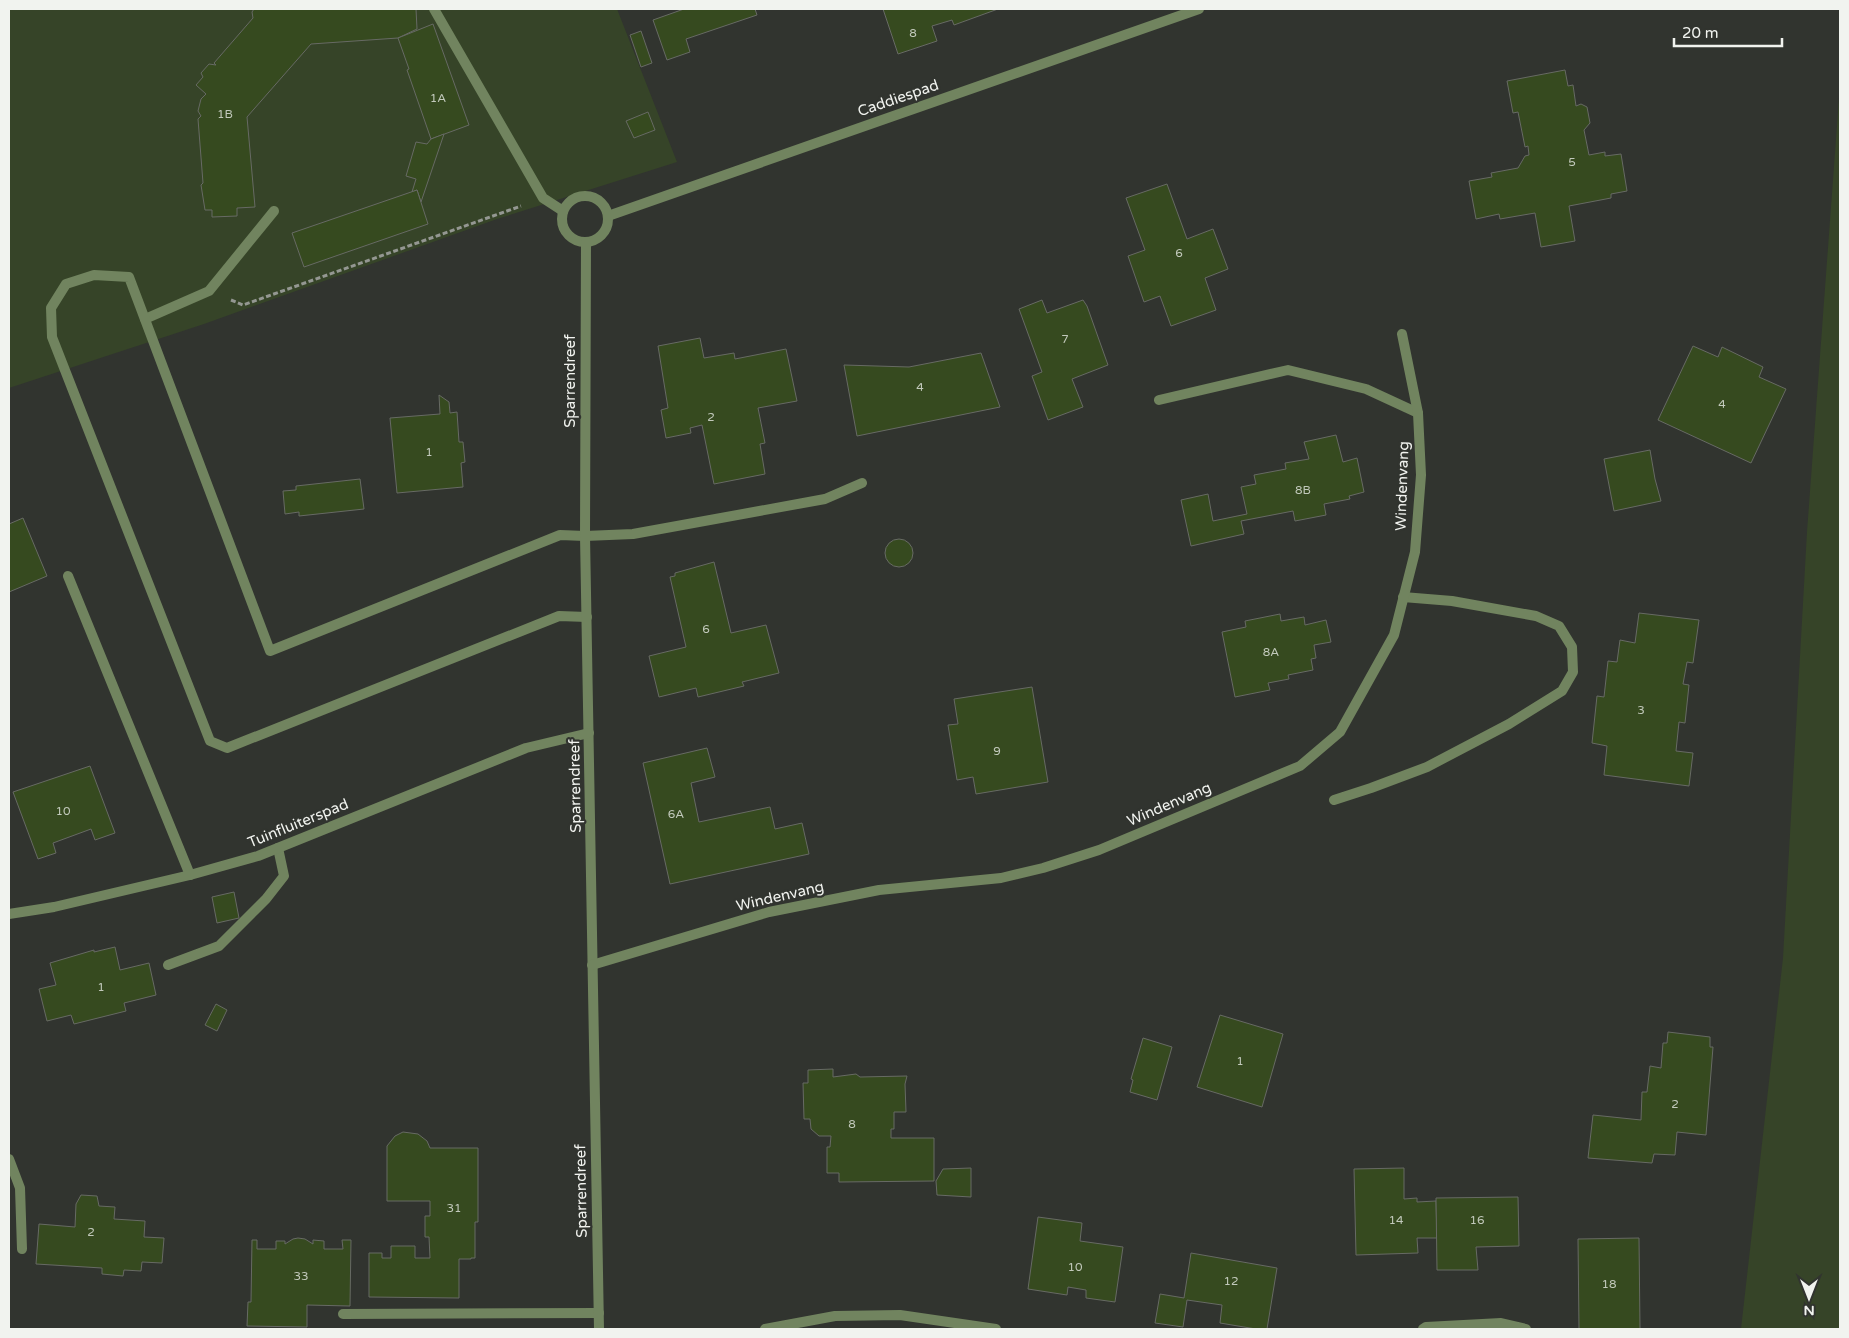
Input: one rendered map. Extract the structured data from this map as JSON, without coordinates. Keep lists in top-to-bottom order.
{
  "streets": {
    "street": [
      "Caddiespad",
      "Sparrendreef",
      "Windenvang",
      "Tuinfluiterspad"
    ]
  },
  "crossings": [
    ["Caddiespad", "Sparrendreef"],
    ["Sparrendreef", "Windenvang"],
    ["Sparrendreef", "Tuinfluiterspad"]
  ],
  "house_numbers": [
    "8",
    "1A",
    "1B",
    "5",
    "6",
    "7",
    "4",
    "4",
    "2",
    "1",
    "8B",
    "6",
    "8A",
    "3",
    "9",
    "10",
    "6A",
    "1",
    "1",
    "2",
    "8",
    "31",
    "14",
    "16",
    "2",
    "10",
    "33",
    "12",
    "18"
  ],
  "scale_bar": "20 m",
  "north": "bottom"
}
